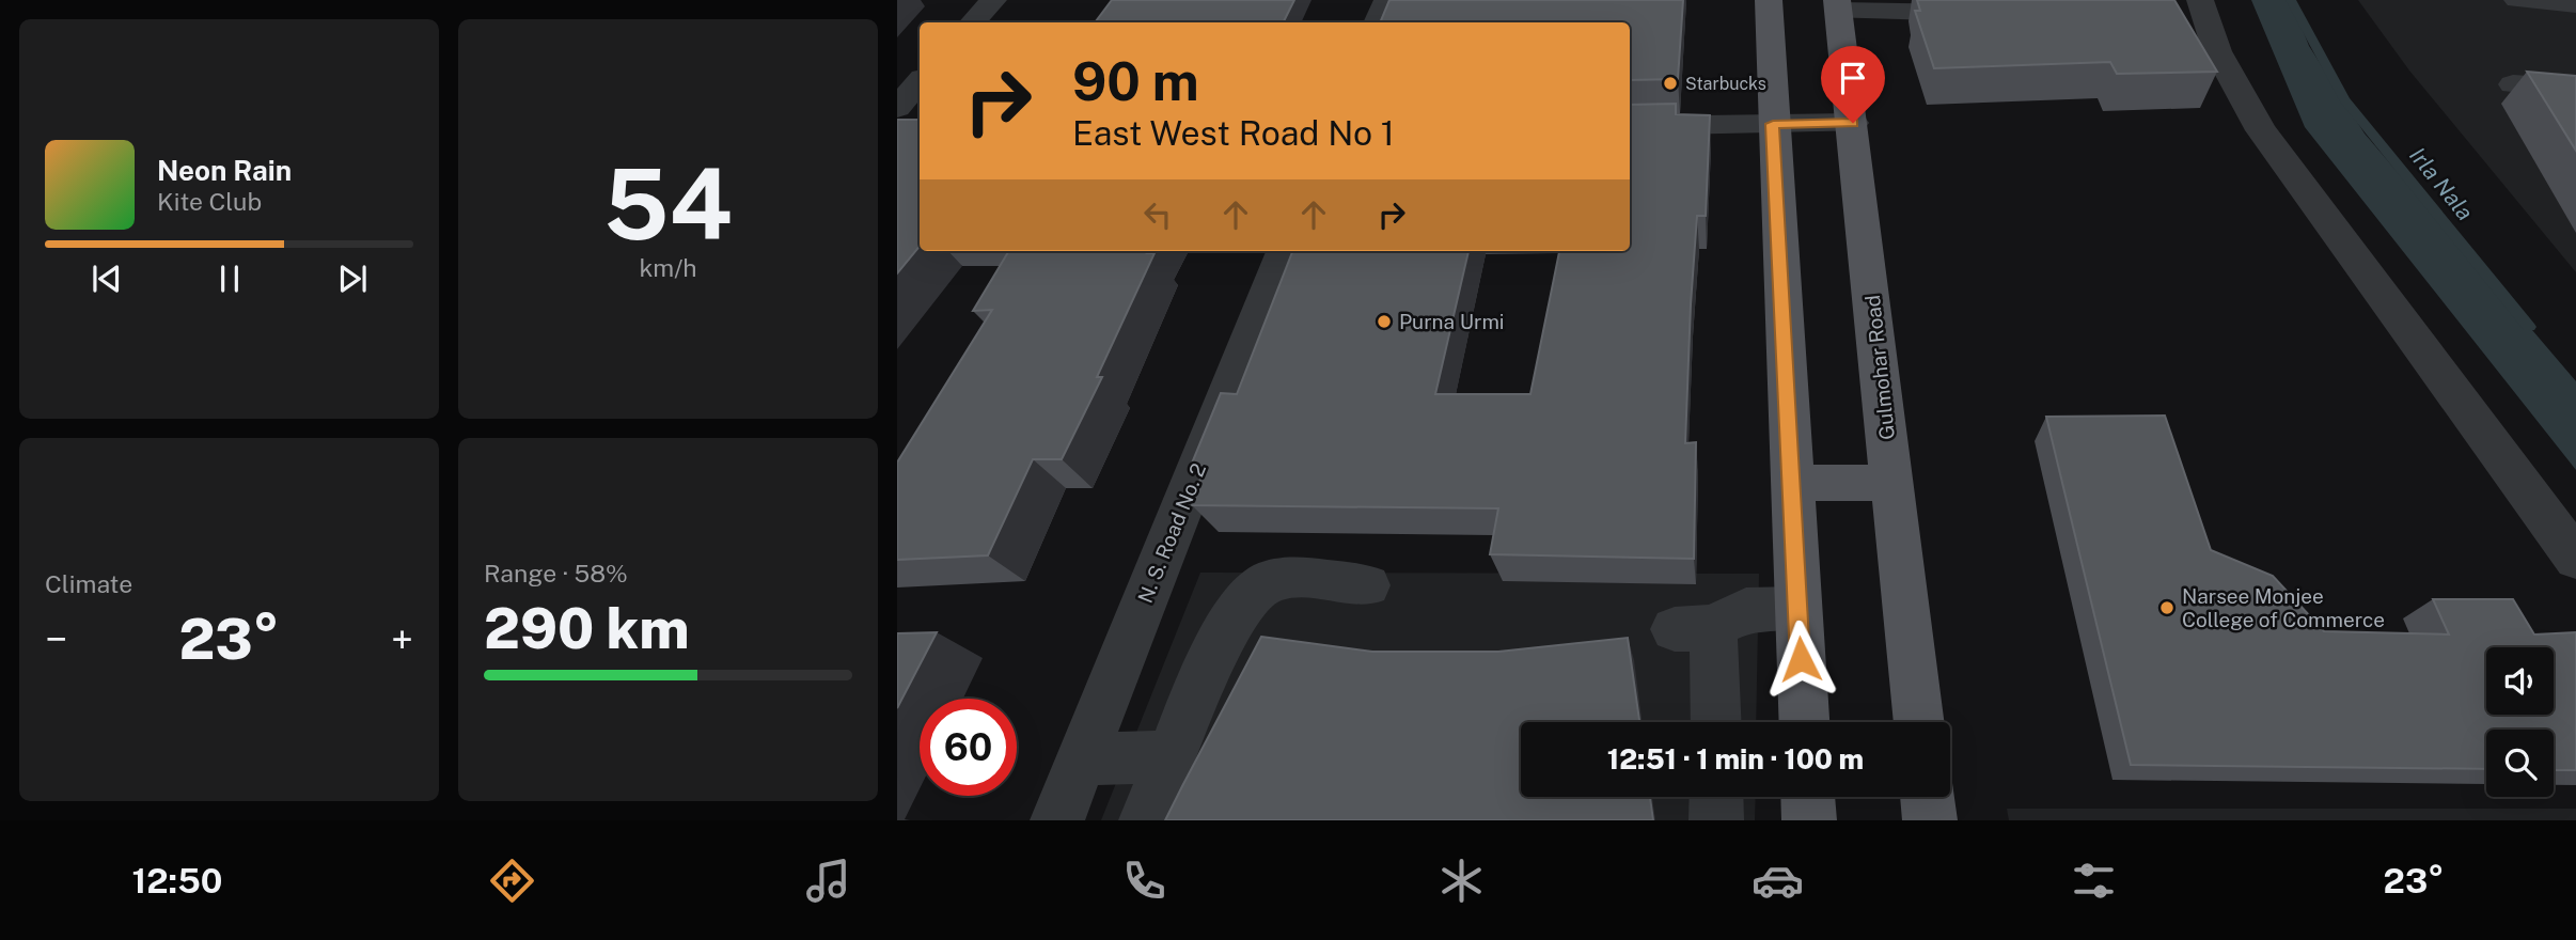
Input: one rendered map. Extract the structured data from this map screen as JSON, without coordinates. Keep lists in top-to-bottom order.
{
  "streets": {
    "main road": ["Gulmohar Road"],
    "street": ["N. S. Road No. 2"]
  },
  "water": ["Irla Nala"],
  "places": ["Starbucks", "Purna Urmi", "Narsee Monjee College of Commerce"],
  "page": {
    "tile": [
      ["54", "km/h"],
      "Climate",
      ["Range · 58%", "290 km"]
    ],
    "turn": ["90 m", "East West Road No 1"],
    "song": ["Neon Rain", "Kite Club"],
    "heat": ["−", "23°", "+"],
    "limit": "60",
    "trip": "12:51 · 1 min · 100 m",
    "tabs": ["12:50", "23°"]
  }
}
